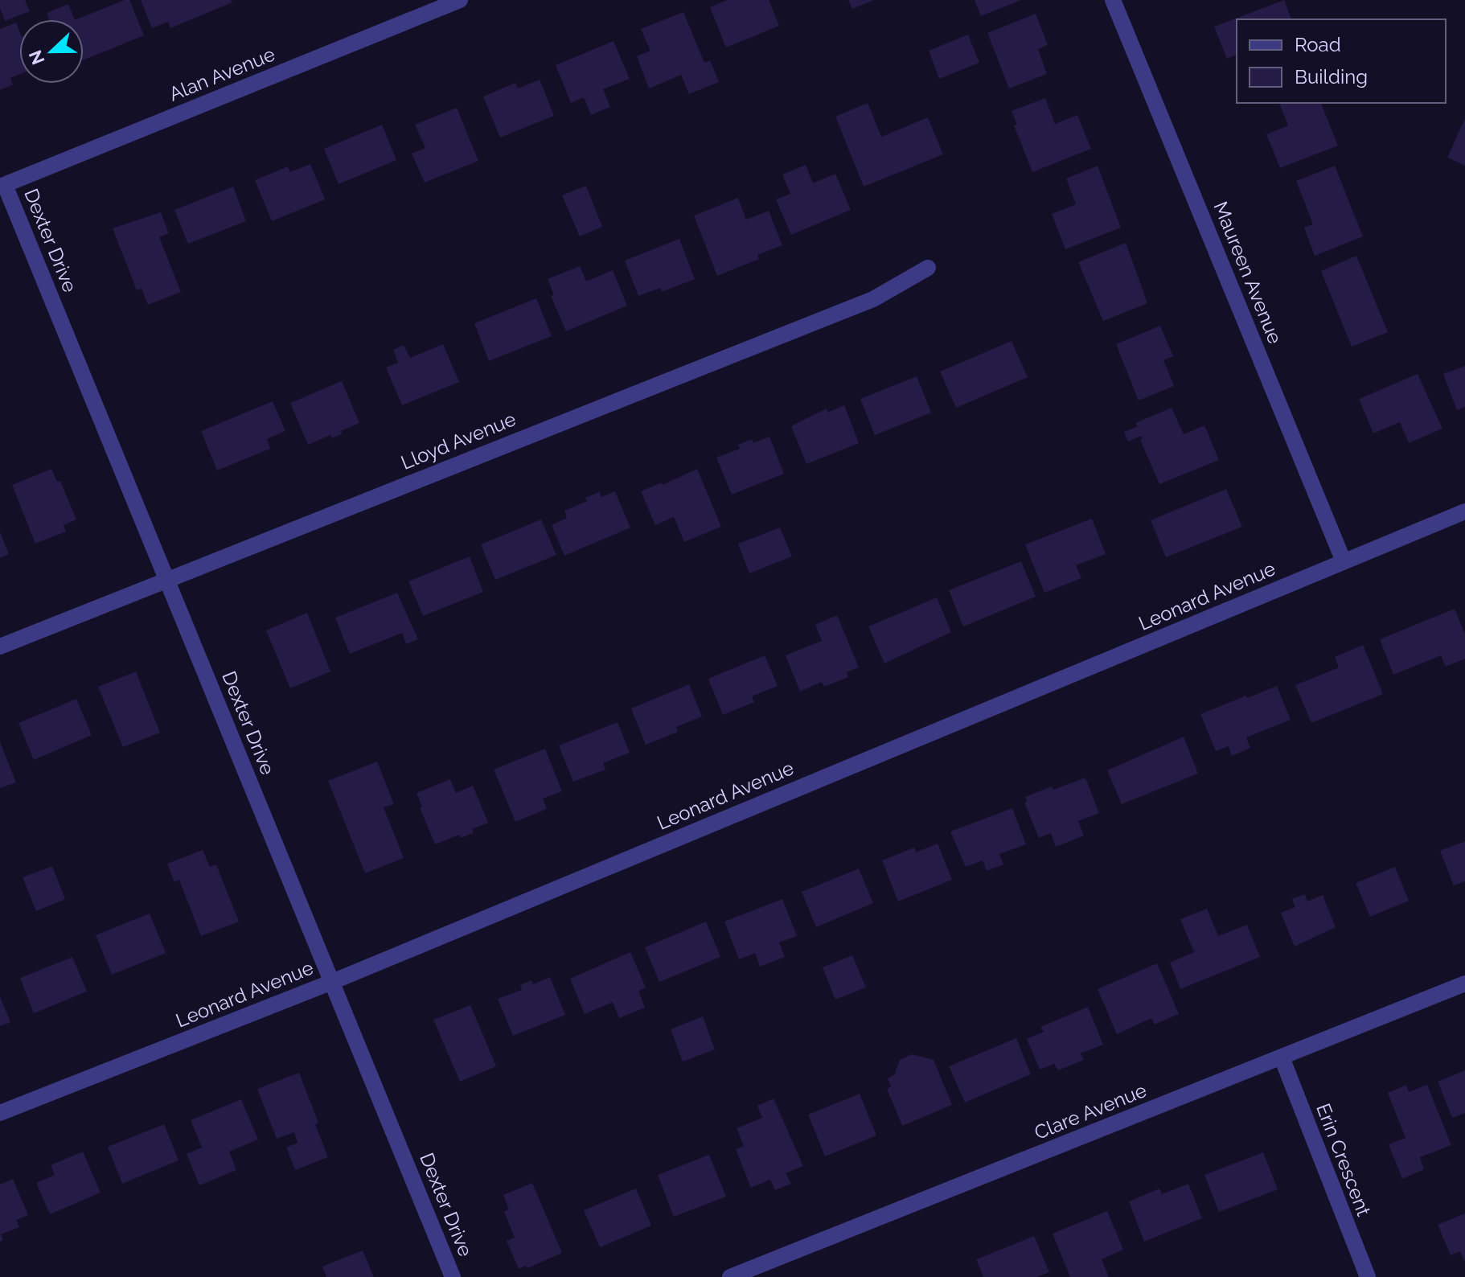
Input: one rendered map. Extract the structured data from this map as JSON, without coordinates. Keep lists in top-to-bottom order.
{
  "streets": {
    "street": [
      "Alan Avenue",
      "Dexter Drive",
      "Maureen Avenue",
      "Lloyd Avenue",
      "Leonard Avenue",
      "Clare Avenue",
      "Erin Crescent"
    ]
  },
  "crossings": [
    ["Alan Avenue", "Dexter Drive"],
    ["Dexter Drive", "Lloyd Avenue"],
    ["Dexter Drive", "Leonard Avenue"],
    ["Maureen Avenue", "Leonard Avenue"],
    ["Clare Avenue", "Erin Crescent"]
  ],
  "legend": ["Road", "Building"],
  "north": "left"
}
